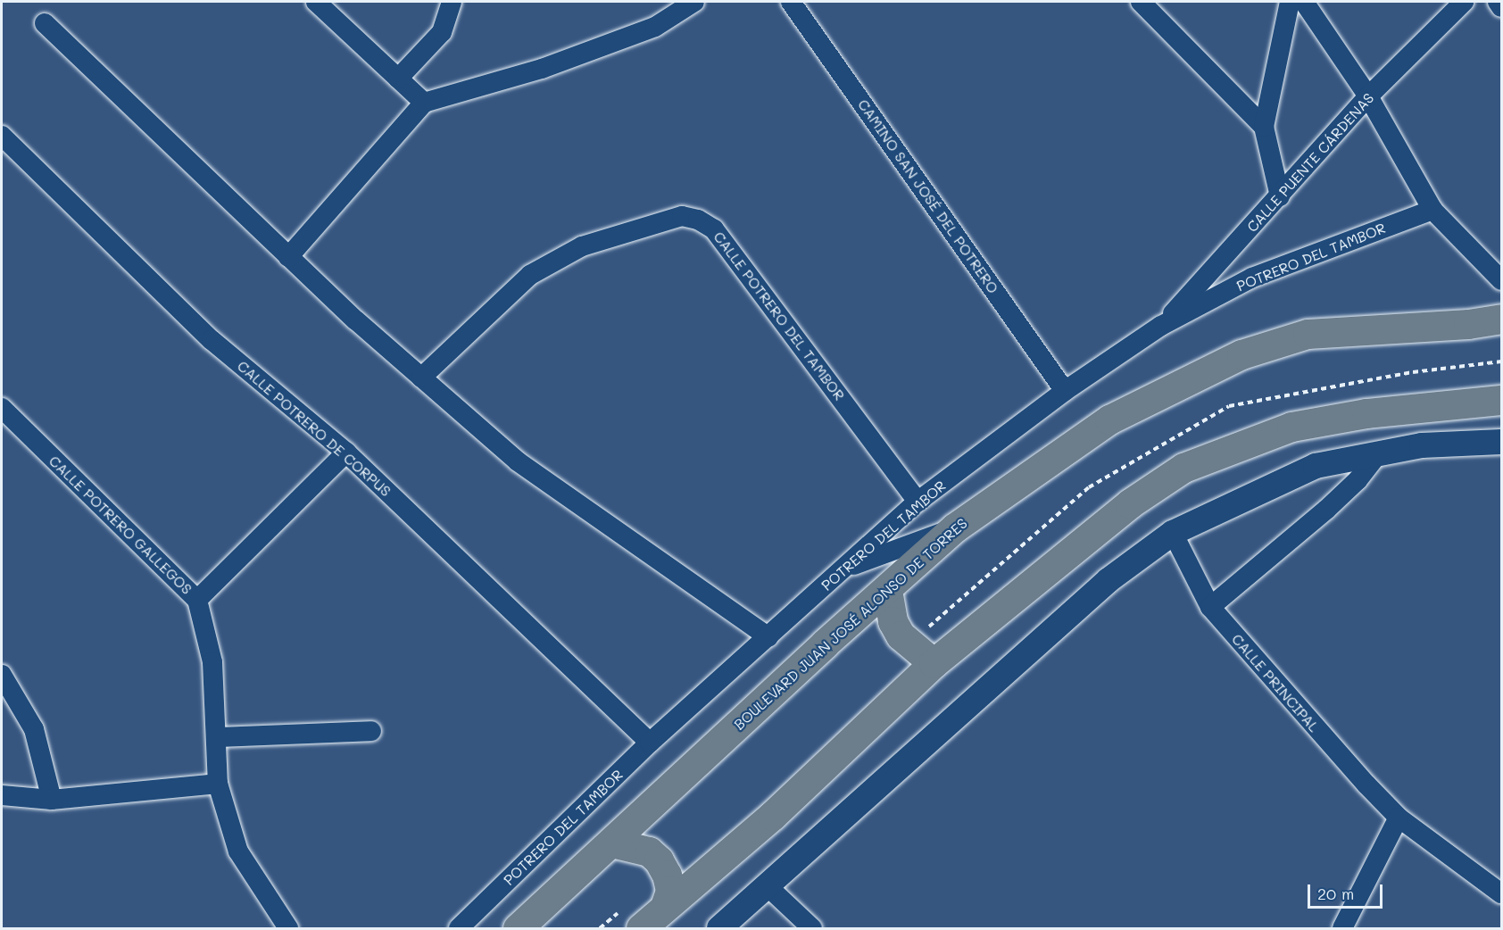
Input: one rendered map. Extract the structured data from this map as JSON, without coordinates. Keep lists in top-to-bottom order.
{
  "streets": {
    "main road": ["BOULEVARD JUAN JOSÉ ALONSO DE TORRES"],
    "street": [
      "CALLE PUENTE CÁRDENAS",
      "CAMINO SAN JOSÉ DEL POTRERO",
      "POTRERO DEL TAMBOR",
      "CALLE POTRERO DEL TAMBOR",
      "CALLE POTRERO DE CORPUS",
      "CALLE POTRERO GALLEGOS",
      "CALLE PRINCIPAL"
    ]
  },
  "crossings": [
    ["CALLE PUENTE CÁRDENAS", "POTRERO DEL TAMBOR"],
    ["CAMINO SAN JOSÉ DEL POTRERO", "POTRERO DEL TAMBOR"],
    ["POTRERO DEL TAMBOR", "CALLE POTRERO DEL TAMBOR"],
    ["POTRERO DEL TAMBOR", "CALLE POTRERO DE CORPUS"]
  ],
  "scale_bar": "20 m"
}
